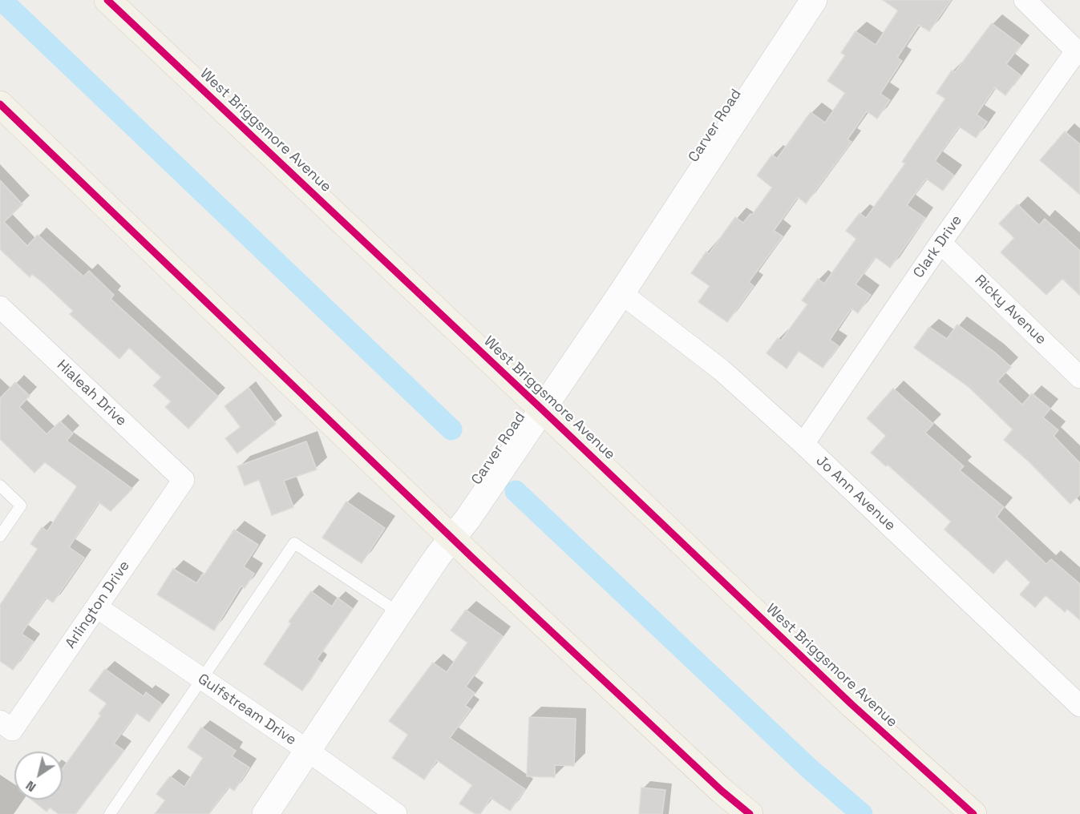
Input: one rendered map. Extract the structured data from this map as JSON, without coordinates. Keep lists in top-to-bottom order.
{
  "streets": {
    "main road": ["West Briggsmore Avenue"],
    "street": [
      "Carver Road",
      "Clark Drive",
      "Ricky Avenue",
      "Hialeah Drive",
      "Jo Ann Avenue",
      "Arlington Drive",
      "Gulfstream Drive"
    ]
  },
  "crossings": [
    ["Carver Road", "West Briggsmore Avenue"],
    ["Carver Road", "Jo Ann Avenue"],
    ["Carver Road", "Gulfstream Drive"],
    ["Clark Drive", "Ricky Avenue"],
    ["Clark Drive", "Jo Ann Avenue"],
    ["Hialeah Drive", "Arlington Drive"],
    ["Arlington Drive", "Gulfstream Drive"]
  ],
  "north": "bottom left"
}
